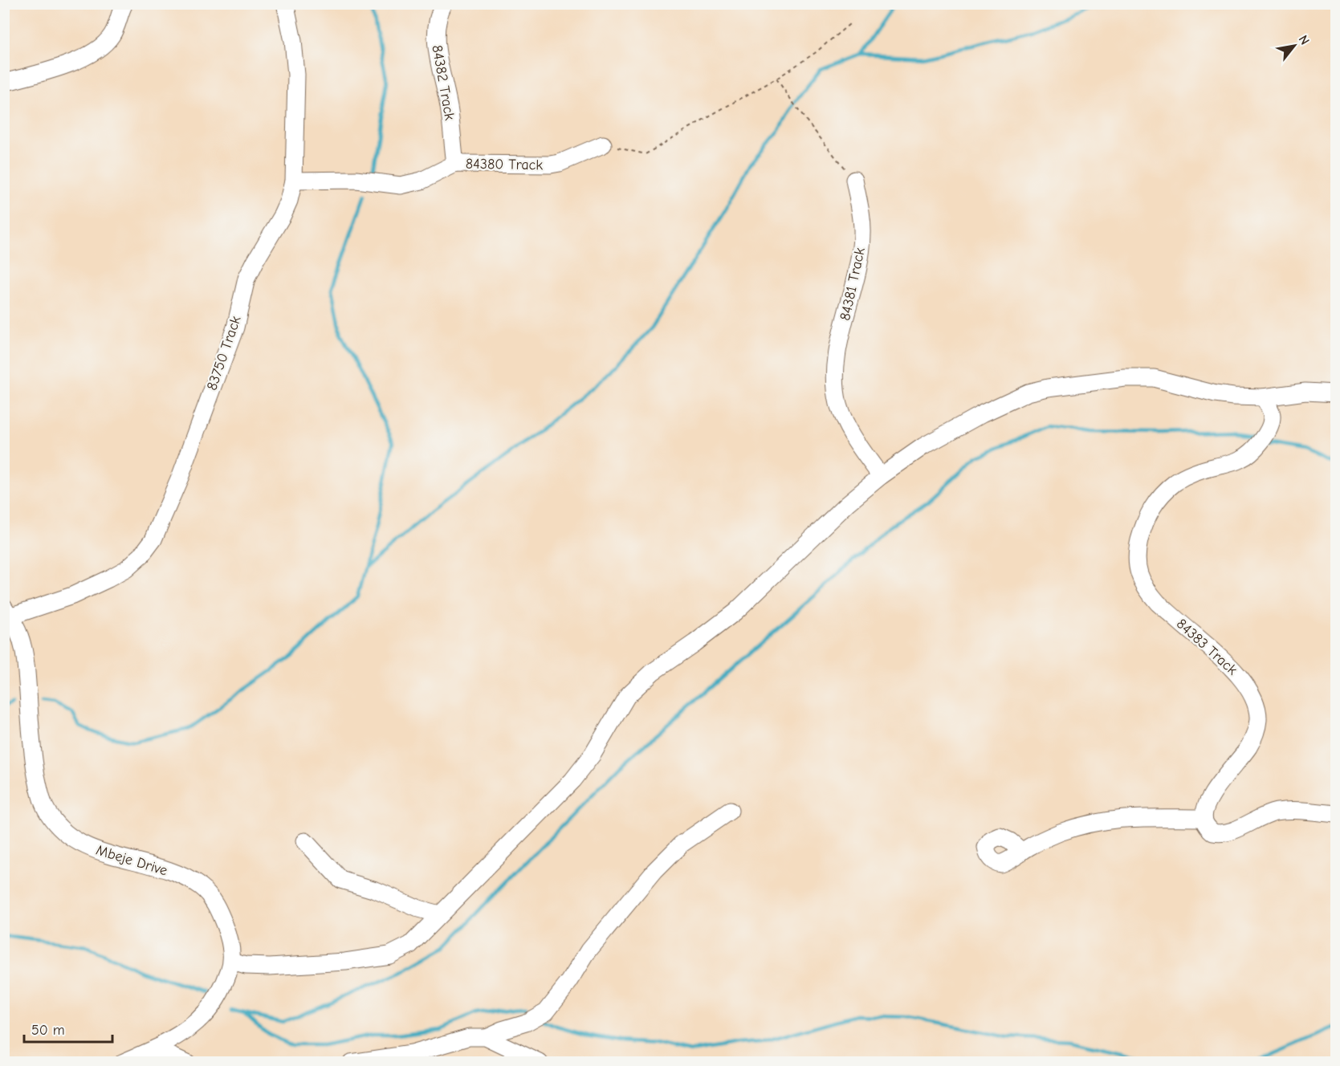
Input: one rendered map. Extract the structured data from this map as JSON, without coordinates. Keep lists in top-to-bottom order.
{
  "streets": {
    "street": [
      "84382 Track",
      "84380 Track",
      "84381 Track",
      "83750 Track",
      "84383 Track",
      "Mbeje Drive"
    ]
  },
  "crossings": [
    ["84382 Track", "84380 Track"],
    ["84380 Track", "83750 Track"],
    ["83750 Track", "Mbeje Drive"]
  ],
  "scale_bar": "50 m",
  "north": "top right"
}
